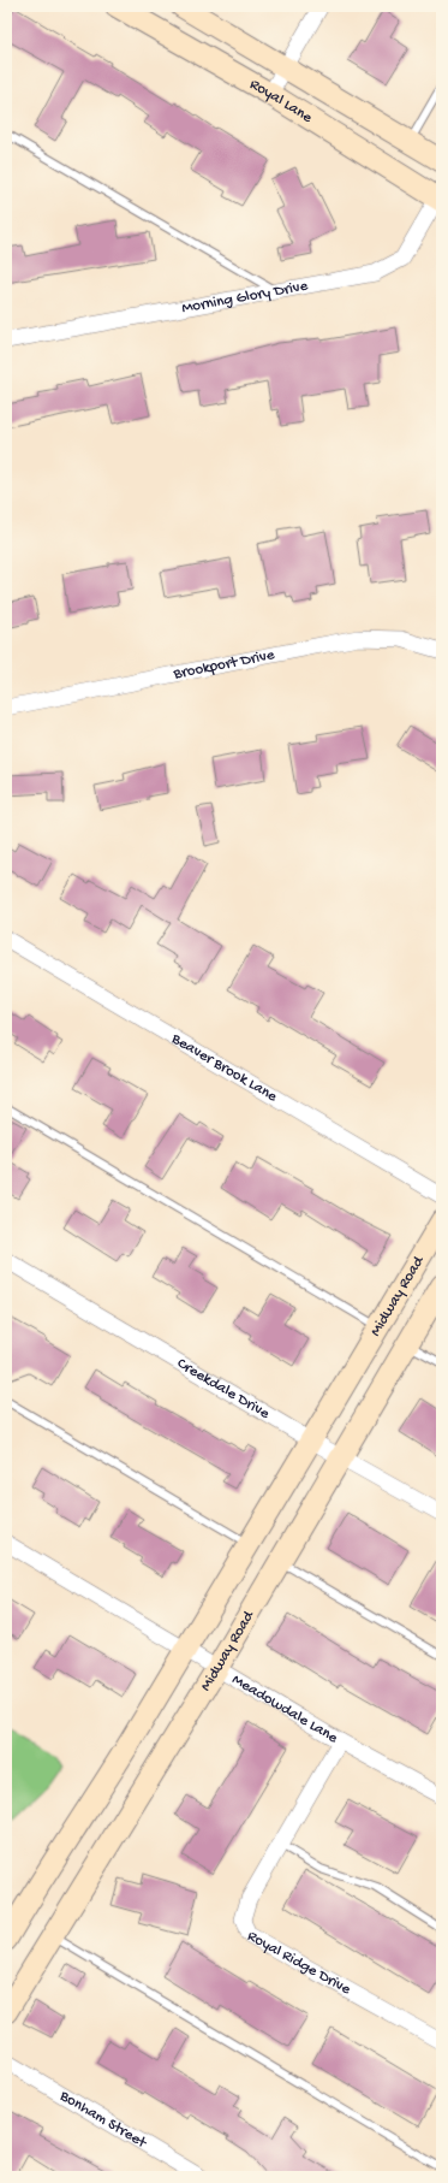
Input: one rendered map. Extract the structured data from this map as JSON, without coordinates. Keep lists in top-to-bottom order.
{
  "streets": {
    "main road": ["Royal Lane", "Midway Road"],
    "street": [
      "Morning Glory Drive",
      "Brookport Drive",
      "Beaver Brook Lane",
      "Creekdale Drive",
      "Meadowdale Lane",
      "Royal Ridge Drive",
      "Bonham Street"
    ]
  },
  "crossings": [
    ["Royal Lane", "Morning Glory Drive"],
    ["Midway Road", "Creekdale Drive"],
    ["Midway Road", "Meadowdale Lane"],
    ["Meadowdale Lane", "Royal Ridge Drive"]
  ]
}
